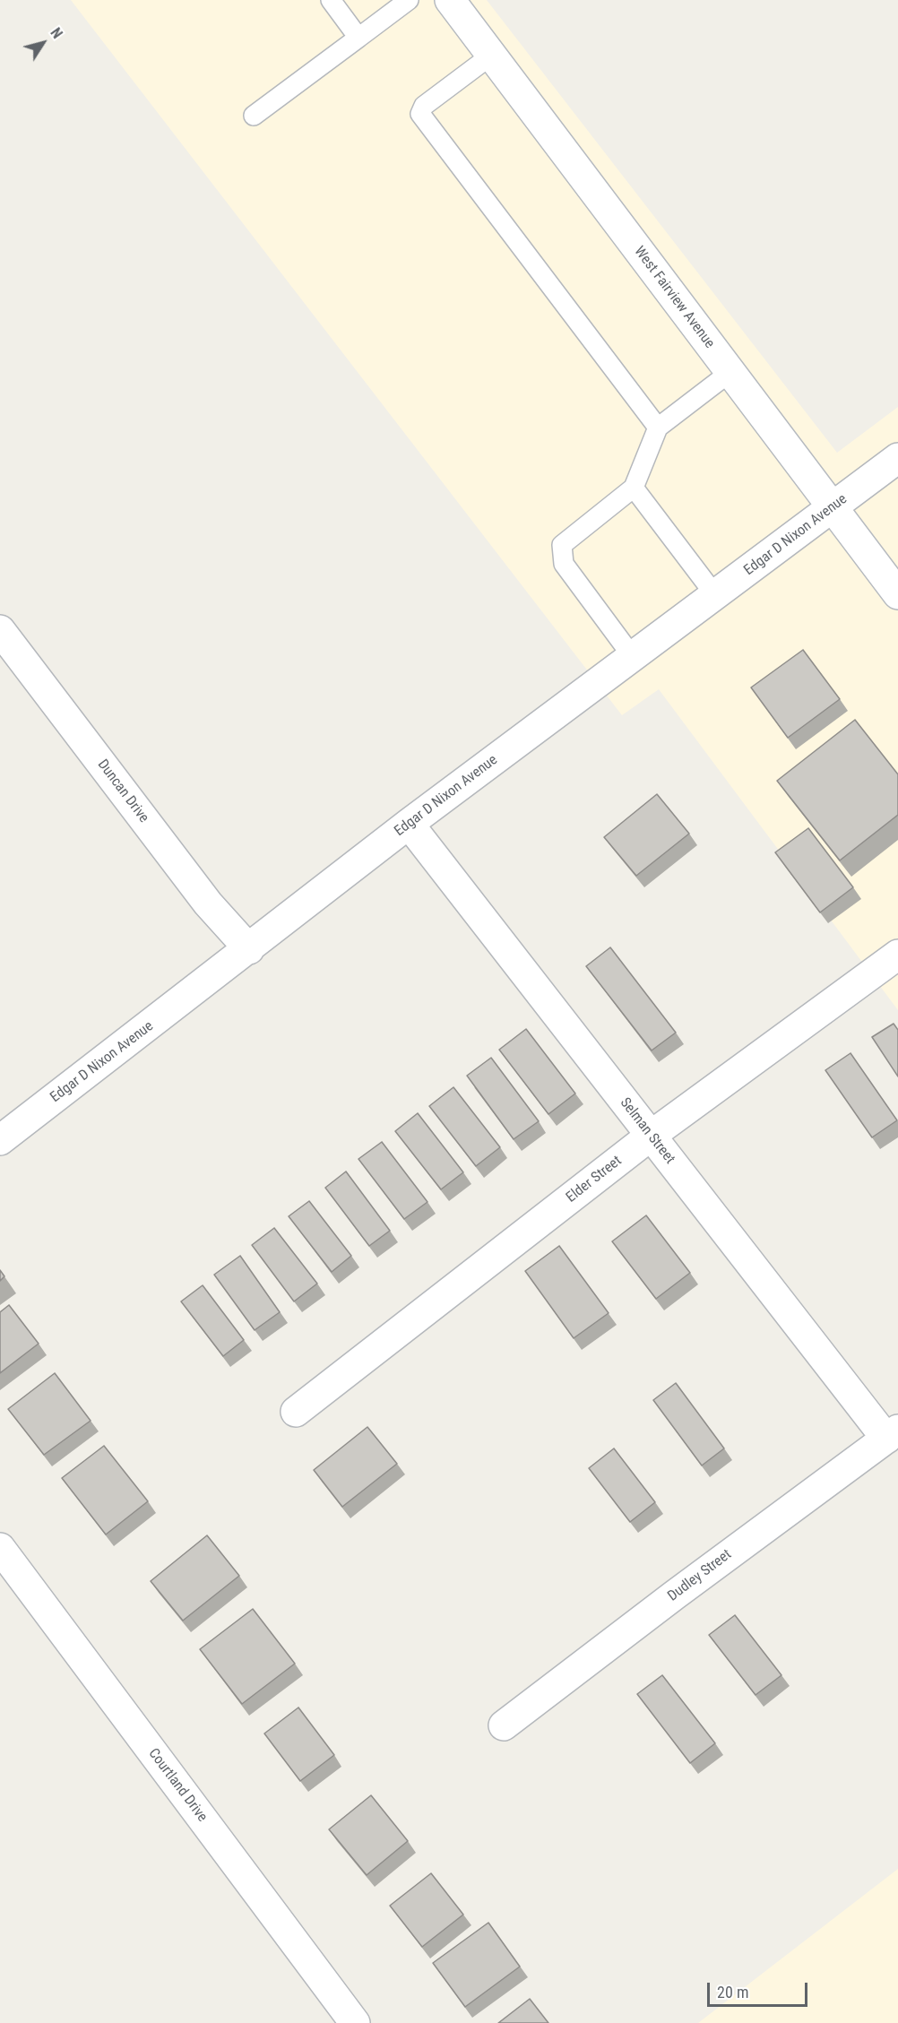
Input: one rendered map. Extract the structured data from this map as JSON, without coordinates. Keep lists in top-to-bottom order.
{
  "streets": {
    "street": [
      "West Fairview Avenue",
      "Edgar D Nixon Avenue",
      "Duncan Drive",
      "Selman Street",
      "Elder Street",
      "Dudley Street",
      "Courtland Drive"
    ]
  },
  "crossings": [
    ["West Fairview Avenue", "Edgar D Nixon Avenue"],
    ["Edgar D Nixon Avenue", "Duncan Drive"],
    ["Edgar D Nixon Avenue", "Selman Street"],
    ["Selman Street", "Elder Street"],
    ["Selman Street", "Dudley Street"]
  ],
  "scale_bar": "20 m",
  "north": "top right"
}
